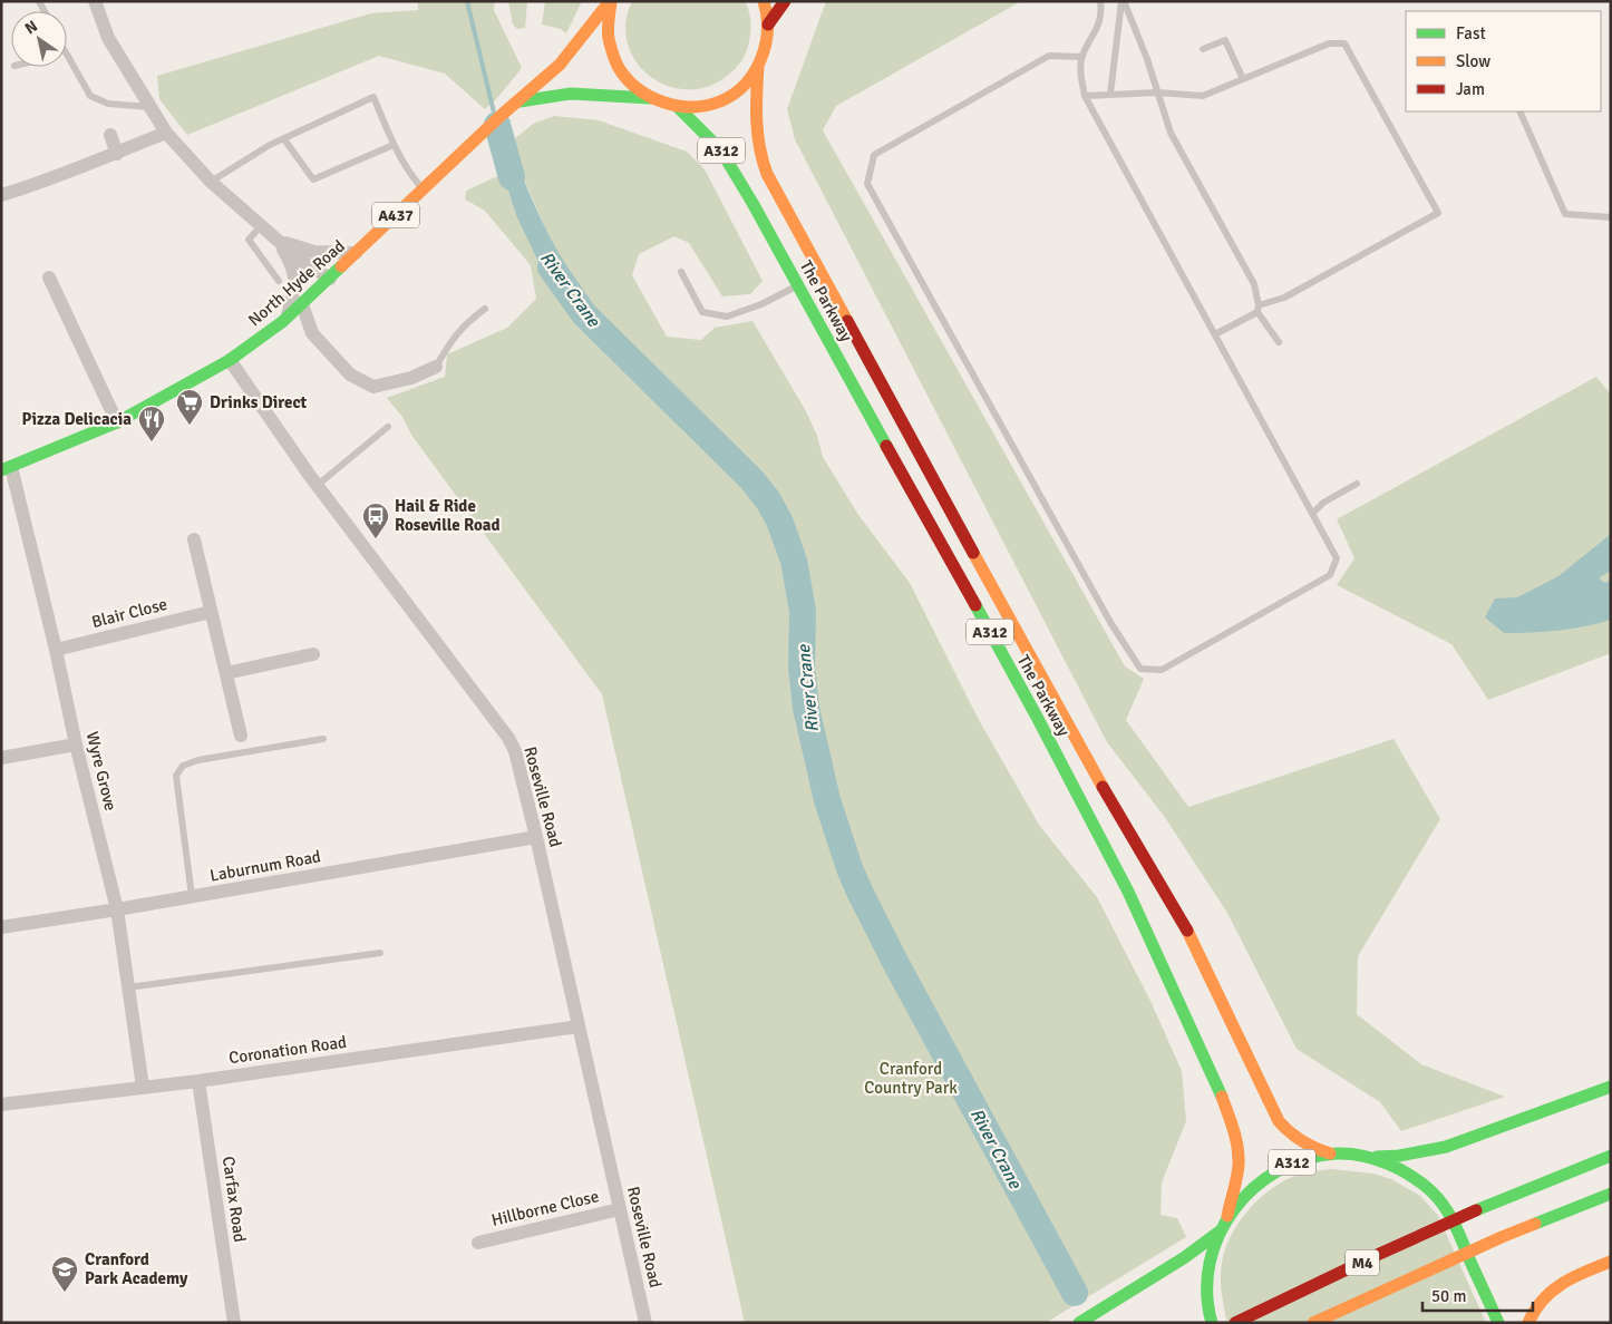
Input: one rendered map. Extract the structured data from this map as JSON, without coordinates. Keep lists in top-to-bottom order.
{
  "streets": {
    "main road": [
      "A312",
      "A437",
      "North Hyde Road",
      "The Parkway",
      "M4"
    ],
    "street": [
      "Blair Close",
      "Wyre Grove",
      "Roseville Road",
      "Laburnum Road",
      "Coronation Road",
      "Carfax Road",
      "Hillborne Close"
    ]
  },
  "crossings": [
    ["A312", "The Parkway"],
    ["North Hyde Road", "Wyre Grove"],
    ["North Hyde Road", "Roseville Road"],
    ["Blair Close", "Wyre Grove"],
    ["Wyre Grove", "Laburnum Road"],
    ["Wyre Grove", "Coronation Road"],
    ["Roseville Road", "Laburnum Road"],
    ["Roseville Road", "Coronation Road"],
    ["Roseville Road", "Hillborne Close"],
    ["Coronation Road", "Carfax Road"]
  ],
  "water": ["River Crane"],
  "parks": ["Cranford Country Park"],
  "places": {
    "supermarket": ["Drinks Direct"],
    "restaurant": ["Pizza Delicacia"],
    "bus stop": ["Hail & Ride Roseville Road"],
    "school or university": ["Cranford Park Academy"]
  },
  "legend": ["Fast", "Slow", "Jam"],
  "scale_bar": "50 m",
  "north": "top left"
}
